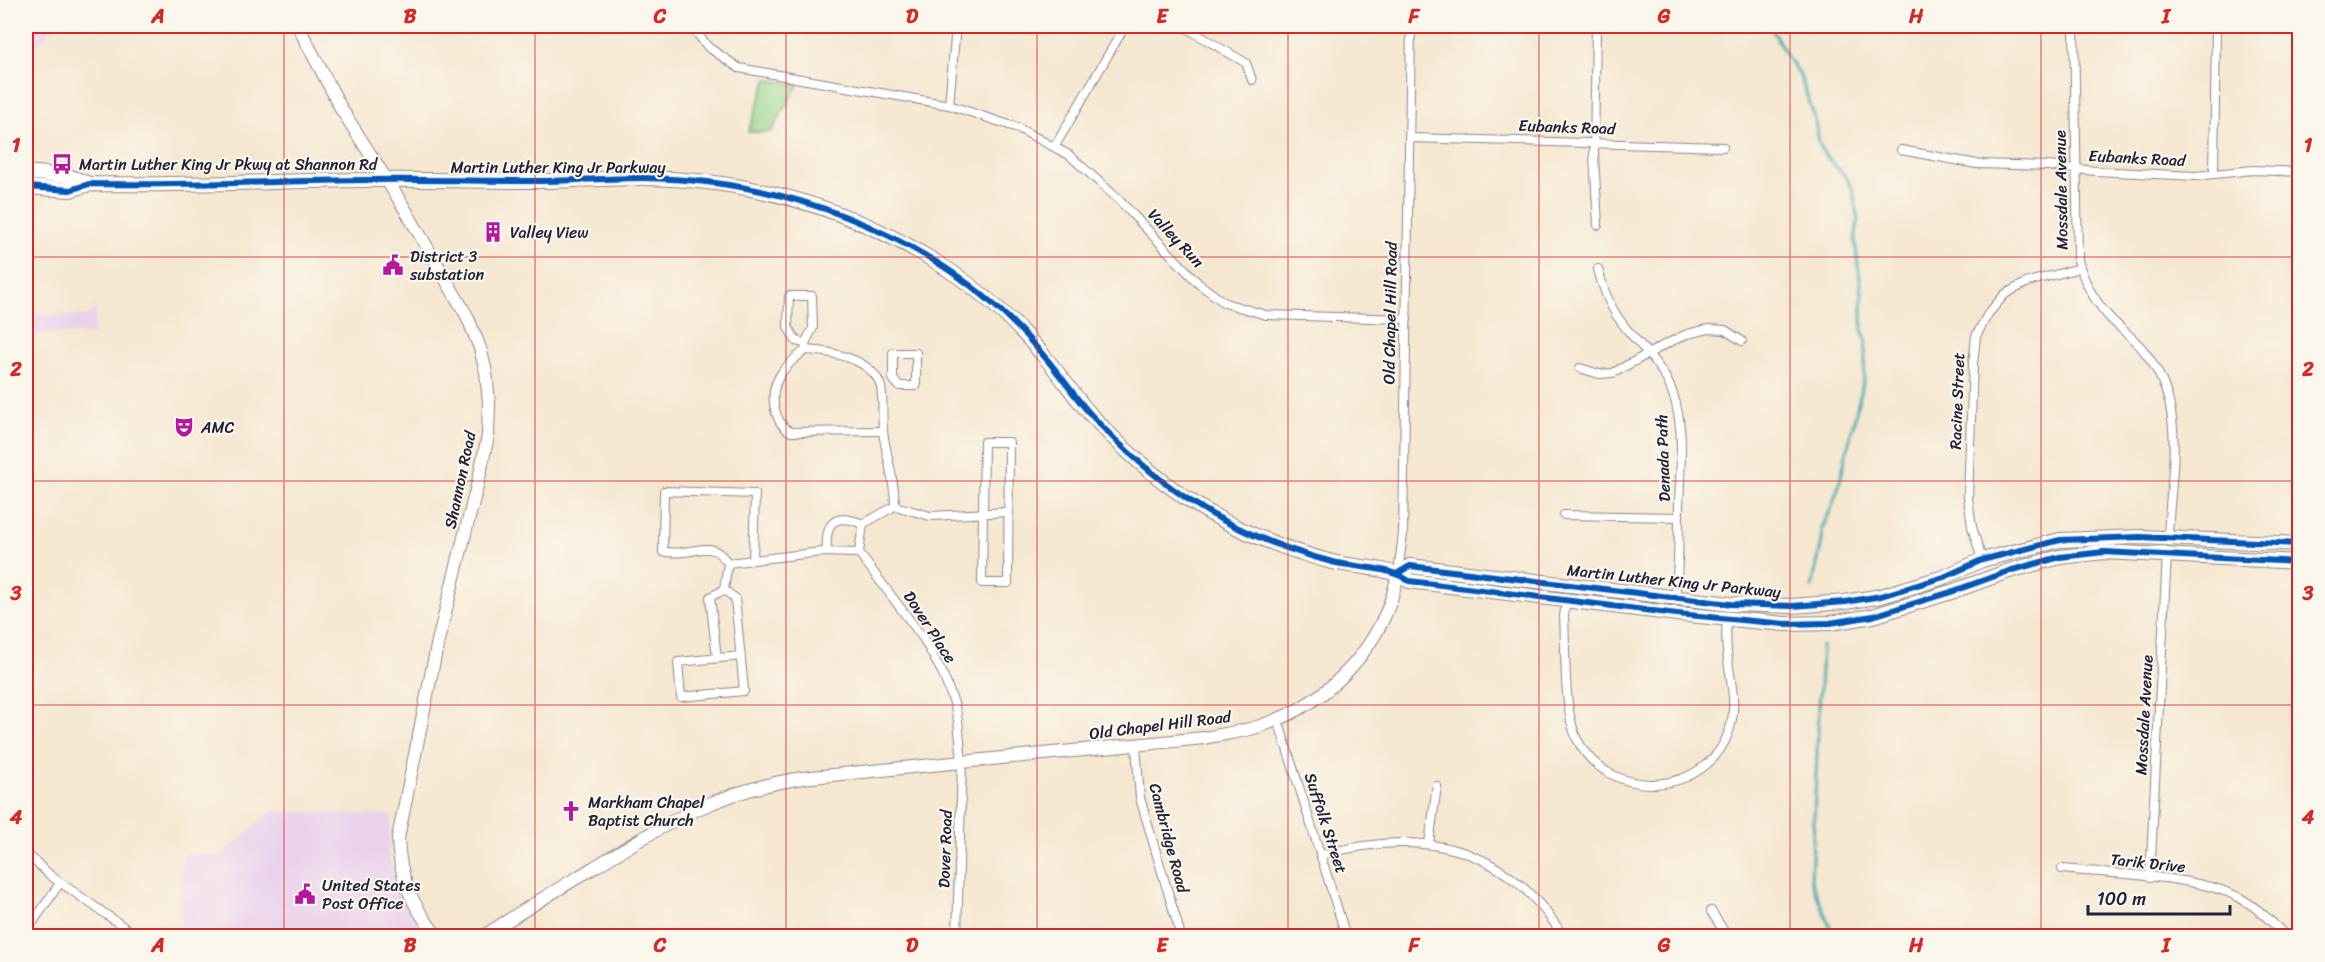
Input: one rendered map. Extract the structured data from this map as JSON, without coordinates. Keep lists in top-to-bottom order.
{
  "streets": {
    "main road": ["Martin Luther King Jr Parkway"],
    "street": [
      "Eubanks Road",
      "Mossdale Avenue",
      "Valley Run",
      "Old Chapel Hill Road",
      "Racine Street",
      "Denada Path",
      "Shannon Road",
      "Dover Place",
      "Suffolk Street",
      "Cambridge Road",
      "Dover Road",
      "Tarik Drive"
    ]
  },
  "crossings": [
    ["Eubanks Road", "Mossdale Avenue"],
    ["Eubanks Road", "Old Chapel Hill Road"],
    ["Martin Luther King Jr Parkway", "Mossdale Avenue"],
    ["Martin Luther King Jr Parkway", "Old Chapel Hill Road"],
    ["Martin Luther King Jr Parkway", "Racine Street"],
    ["Martin Luther King Jr Parkway", "Denada Path"],
    ["Martin Luther King Jr Parkway", "Shannon Road"],
    ["Mossdale Avenue", "Racine Street"],
    ["Mossdale Avenue", "Tarik Drive"],
    ["Valley Run", "Old Chapel Hill Road"],
    ["Old Chapel Hill Road", "Dover Place"],
    ["Old Chapel Hill Road", "Suffolk Street"],
    ["Old Chapel Hill Road", "Cambridge Road"],
    ["Old Chapel Hill Road", "Dover Road"],
    ["Dover Place", "Dover Road"]
  ],
  "places": {
    "bus stop": ["Martin Luther King Jr Pkwy at Shannon Rd"],
    "building": ["Valley View"],
    "public building": ["District 3 substation", "United States Post Office"],
    "theatre": ["AMC"],
    "church": ["Markham Chapel Baptist Church"]
  },
  "scale_bar": "100 m",
  "grid": {
    "columns": [
      "A",
      "B",
      "C",
      "D",
      "E",
      "F",
      "G",
      "H",
      "I"
    ],
    "rows": [
      "1",
      "2",
      "3",
      "4"
    ]
  }
}
